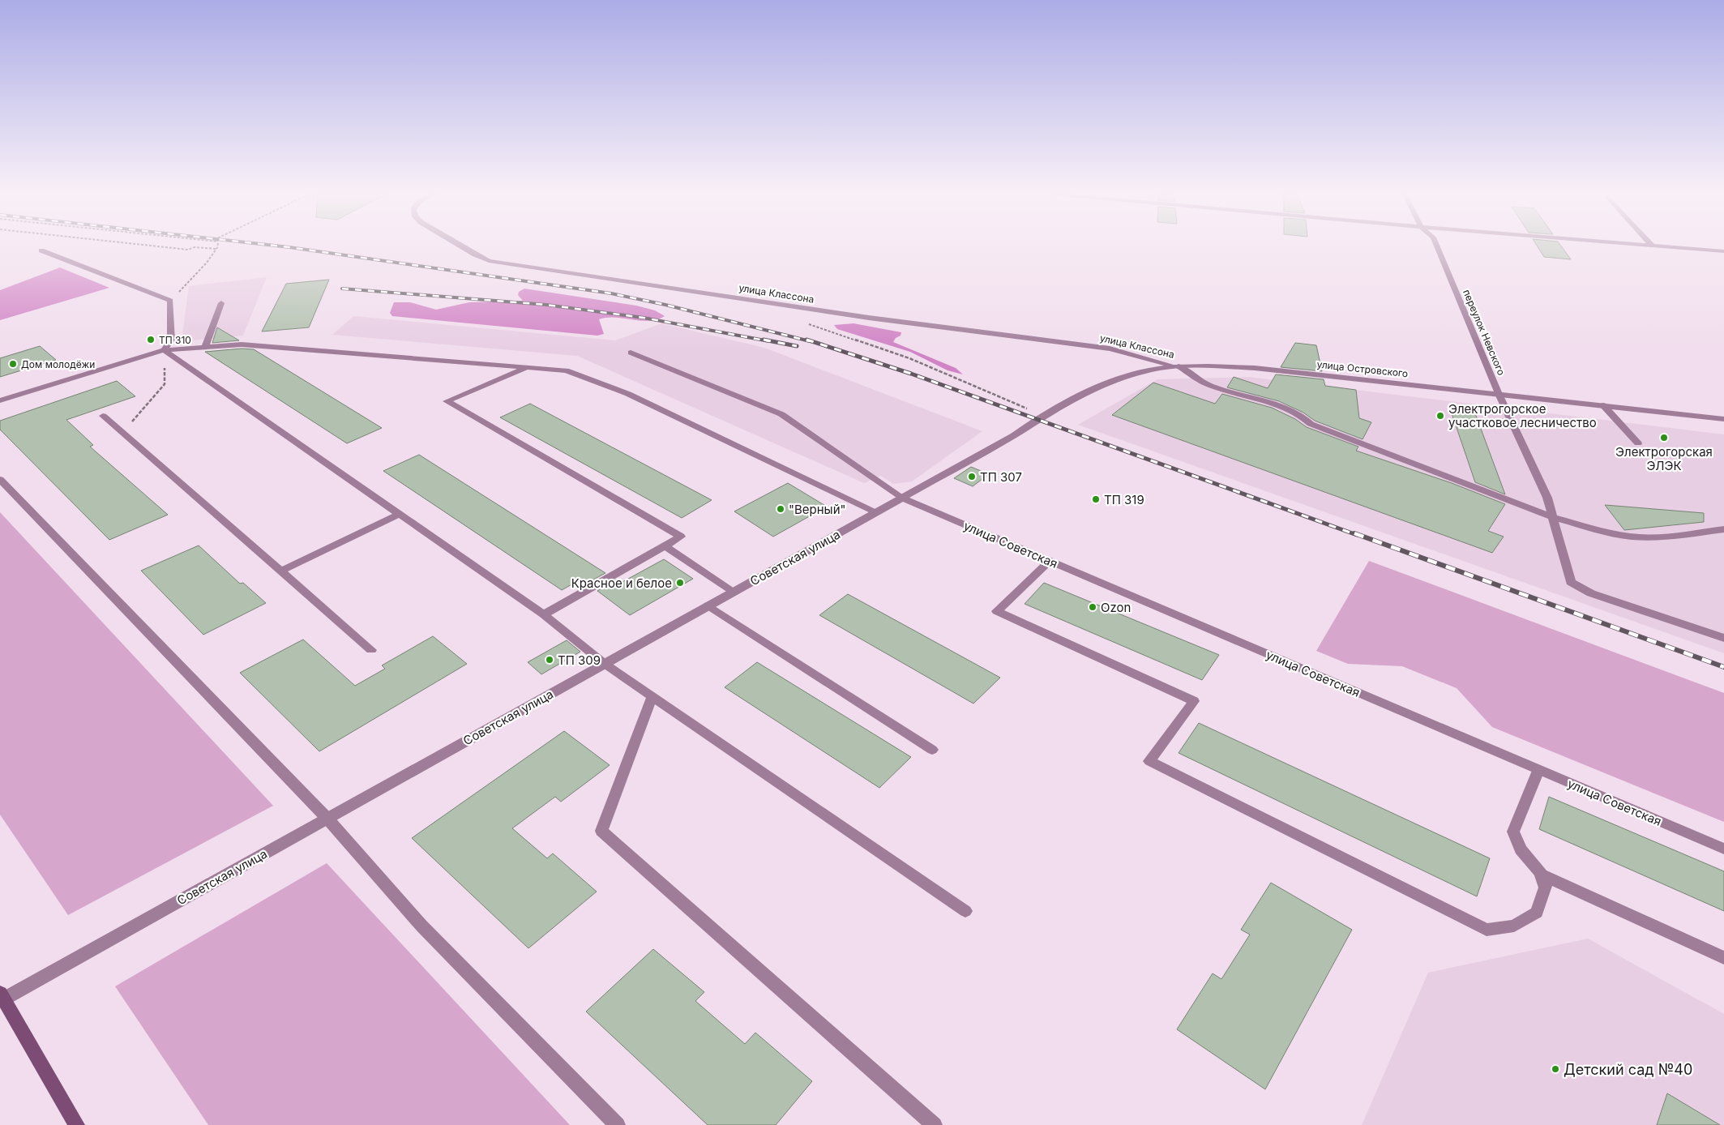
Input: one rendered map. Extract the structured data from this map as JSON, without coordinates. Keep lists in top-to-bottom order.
{
  "streets": {
    "street": [
      "улица Классона",
      "переулок Невского",
      "улица Островского",
      "улица Советская",
      "Советская улица"
    ]
  },
  "crossings": [
    ["улица Классона", "улица Островского"],
    ["переулок Невского", "улица Островского"],
    ["улица Островского", "Советская улица"],
    ["улица Советская", "Советская улица"]
  ],
  "places": [
    "ТП 310",
    "Дом молодёжи",
    "Электрогорское участковое лесничество",
    "Электрогорская ЭЛЭК",
    "ТП 307",
    "ТП 319",
    "\"Верный\"",
    "Красное и белое",
    "Ozon",
    "ТП 309",
    "Детский сад №40"
  ]
}
